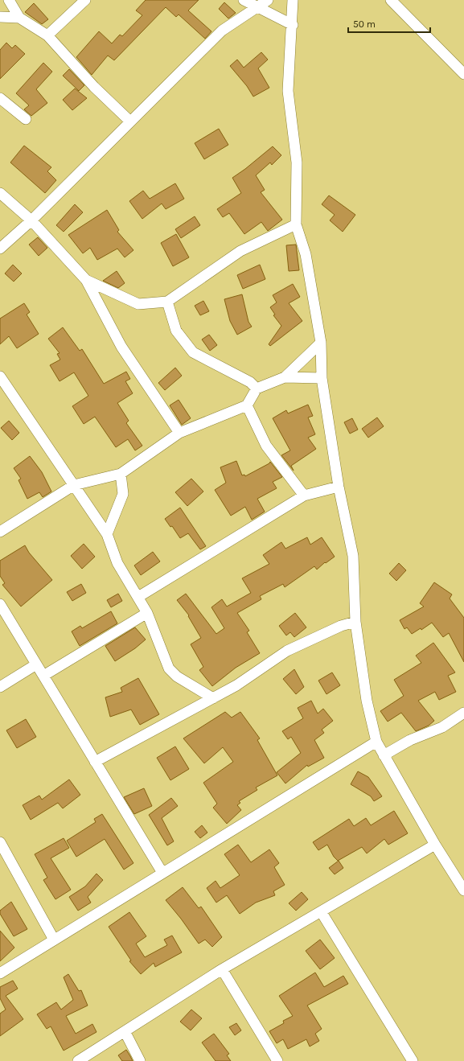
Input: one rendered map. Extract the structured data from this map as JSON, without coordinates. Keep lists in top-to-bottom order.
{
  "scale_bar": "50 m"
}
